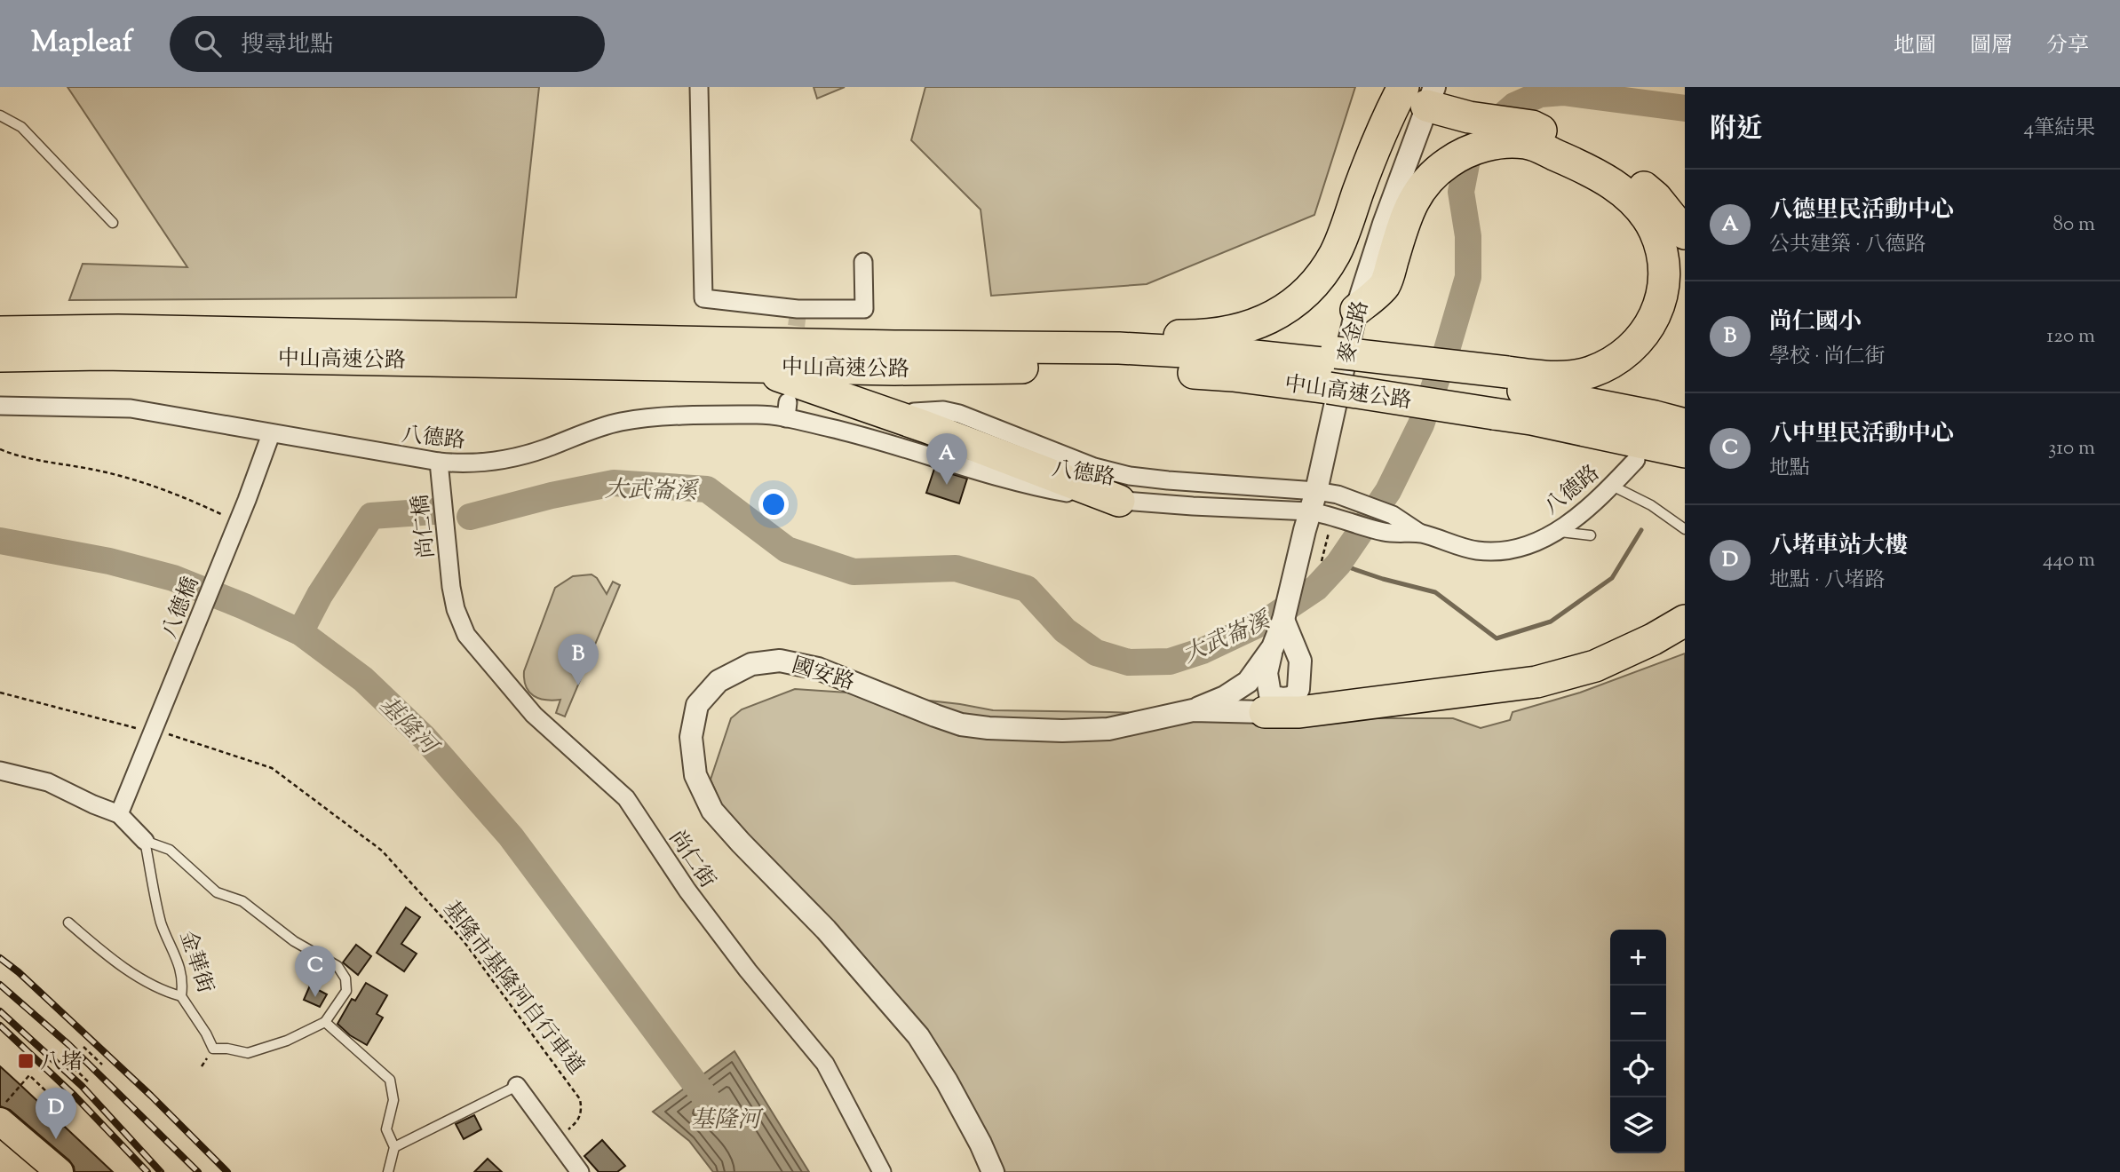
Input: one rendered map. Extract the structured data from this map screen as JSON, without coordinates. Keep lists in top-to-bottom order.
{
  "streets": {
    "highway": ["中山高速公路"],
    "street": [
      "麥金路",
      "八德路",
      "尚仁橋",
      "八德橋",
      "國安路",
      "尚仁街"
    ],
    "lane": ["金華街"],
    "path": ["基隆市基隆河自行車道"]
  },
  "crossings": [
    ["麥金路", "八德路"],
    ["麥金路", "國安路"],
    ["八德路", "尚仁橋"],
    ["八德路", "八德橋"],
    ["尚仁橋", "尚仁街"],
    ["八德橋", "基隆市基隆河自行車道"]
  ],
  "water": ["大武崙溪", "基隆河"],
  "places": {
    "transit": ["八堵"]
  },
  "page": {
    "header": "Mapleaf",
    "search": "搜尋地點",
    "nav": ["地圖", "圖層", "分享"],
    "heading": ["附近", "4筆結果"],
    "list": [
      {
        "mark": "A",
        "name": "八德里民活動中心",
        "note": "公共建築 · 八德路",
        "value": "80 m"
      },
      {
        "mark": "B",
        "name": "尚仁國小",
        "note": "學校 · 尚仁街",
        "value": "120 m"
      },
      {
        "mark": "C",
        "name": "八中里民活動中心",
        "note": "地點",
        "value": "310 m"
      },
      {
        "mark": "D",
        "name": "八堵車站大樓",
        "note": "地點 · 八堵路",
        "value": "440 m"
      }
    ],
    "pins": [
      "A",
      "B",
      "C",
      "D"
    ],
    "map_buttons": ["+", "−"]
  }
}
